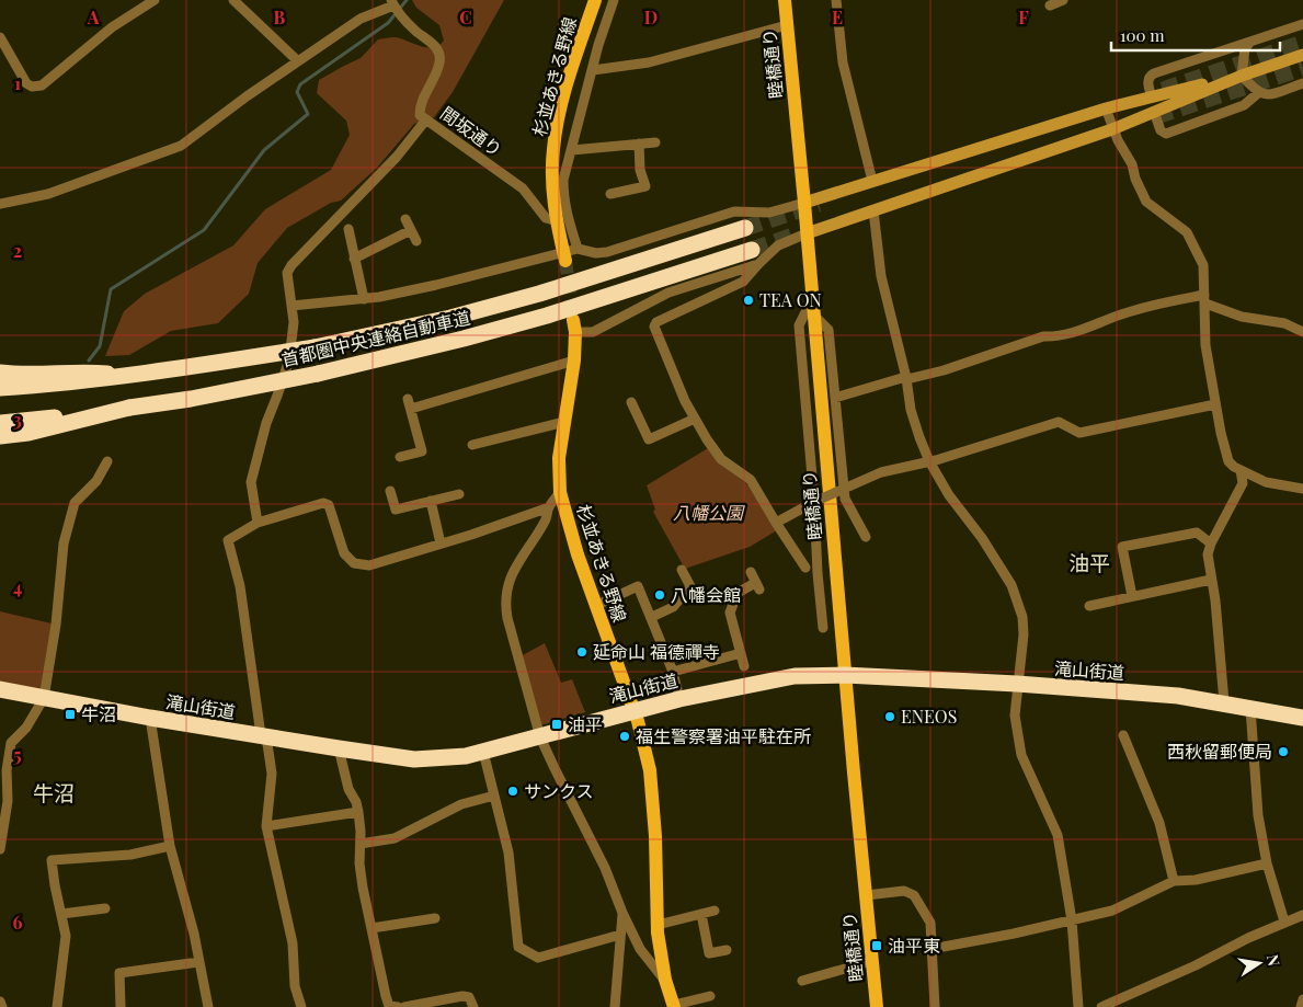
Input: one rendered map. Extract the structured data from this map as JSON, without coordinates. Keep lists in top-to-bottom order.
{
  "streets": {
    "highway": ["首都圏中央連絡自動車道", "滝山街道"],
    "main road": ["睦橋通り", "杉並あきる野線"],
    "street": ["間坂通り"]
  },
  "crossings": [
    ["睦橋通り", "滝山街道"],
    ["杉並あきる野線", "間坂通り"],
    ["杉並あきる野線", "滝山街道"]
  ],
  "districts": ["油平", "牛沼"],
  "parks": ["八幡公園"],
  "places": {
    "other": [
      "TEA ON",
      "八幡会館",
      "延命山 福德禪寺",
      "ENEOS",
      "福生警察署油平駐在所",
      "西秋留郵便局",
      "サンクス"
    ],
    "transit": ["牛沼", "油平", "油平東"]
  },
  "scale_bar": "100 m",
  "north": "right",
  "grid": {
    "columns": [
      "A",
      "B",
      "C",
      "D",
      "E",
      "F"
    ],
    "rows": [
      "1",
      "2",
      "3",
      "4",
      "5",
      "6"
    ]
  }
}
